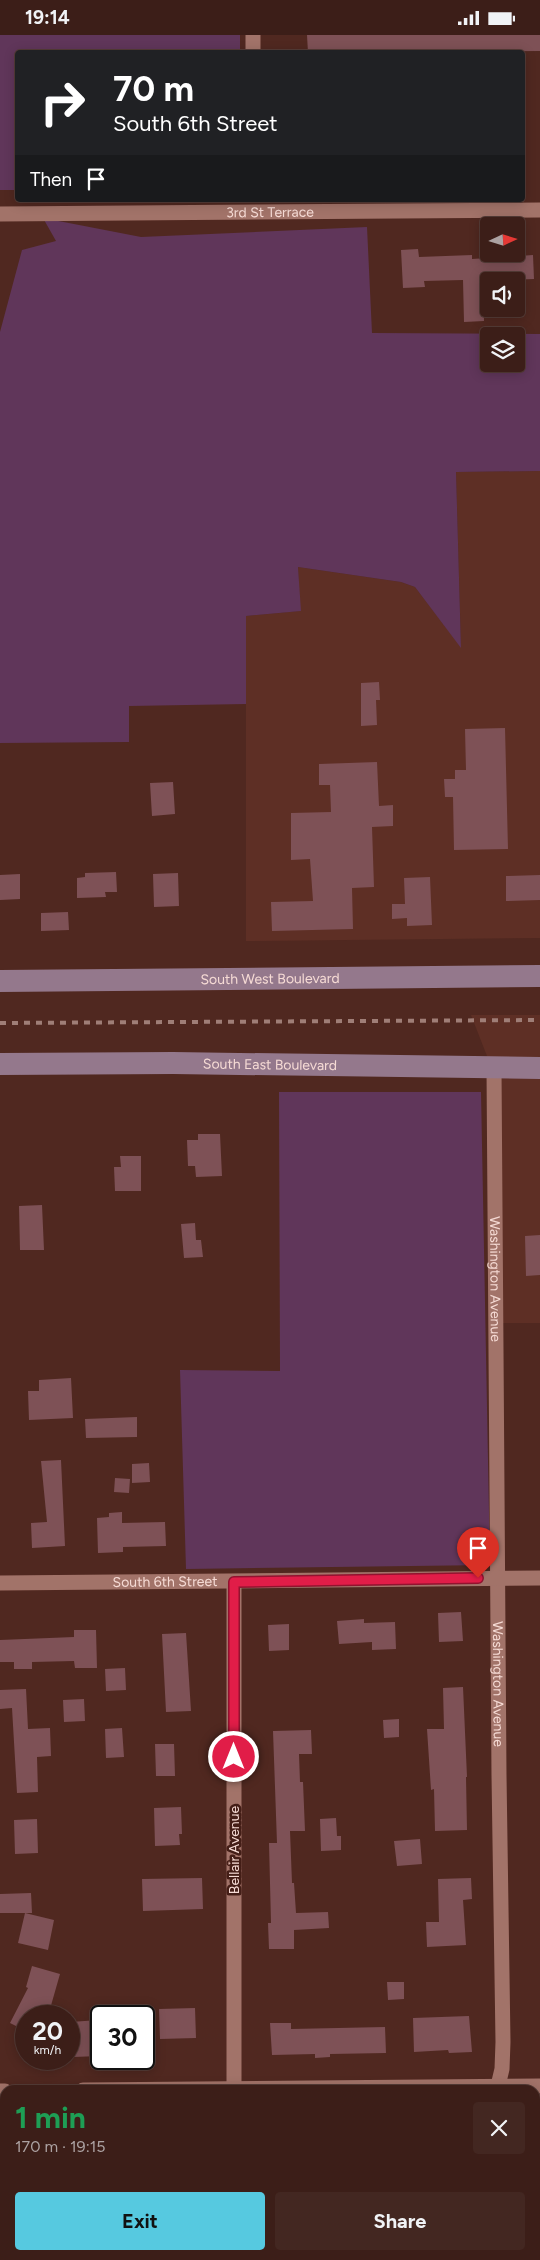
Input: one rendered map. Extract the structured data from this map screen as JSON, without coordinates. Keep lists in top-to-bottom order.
{
  "streets": {
    "main road": ["South West Boulevard", "South East Boulevard"],
    "street": [
      "3rd St Terrace",
      "Washington Avenue",
      "South 6th Street",
      "Bellair Avenue"
    ]
  },
  "crossings": [
    ["South East Boulevard", "Washington Avenue"],
    ["Washington Avenue", "South 6th Street"],
    ["South 6th Street", "Bellair Avenue"]
  ],
  "north": "right",
  "page": {
    "status": "19:14",
    "turn": ["70 m", "South 6th Street"],
    "then": "Then",
    "speed": "20 km/h",
    "limit": "30",
    "heading": ["1 min", "170 m · 19:15"],
    "buttons": ["Exit", "Share"]
  }
}
